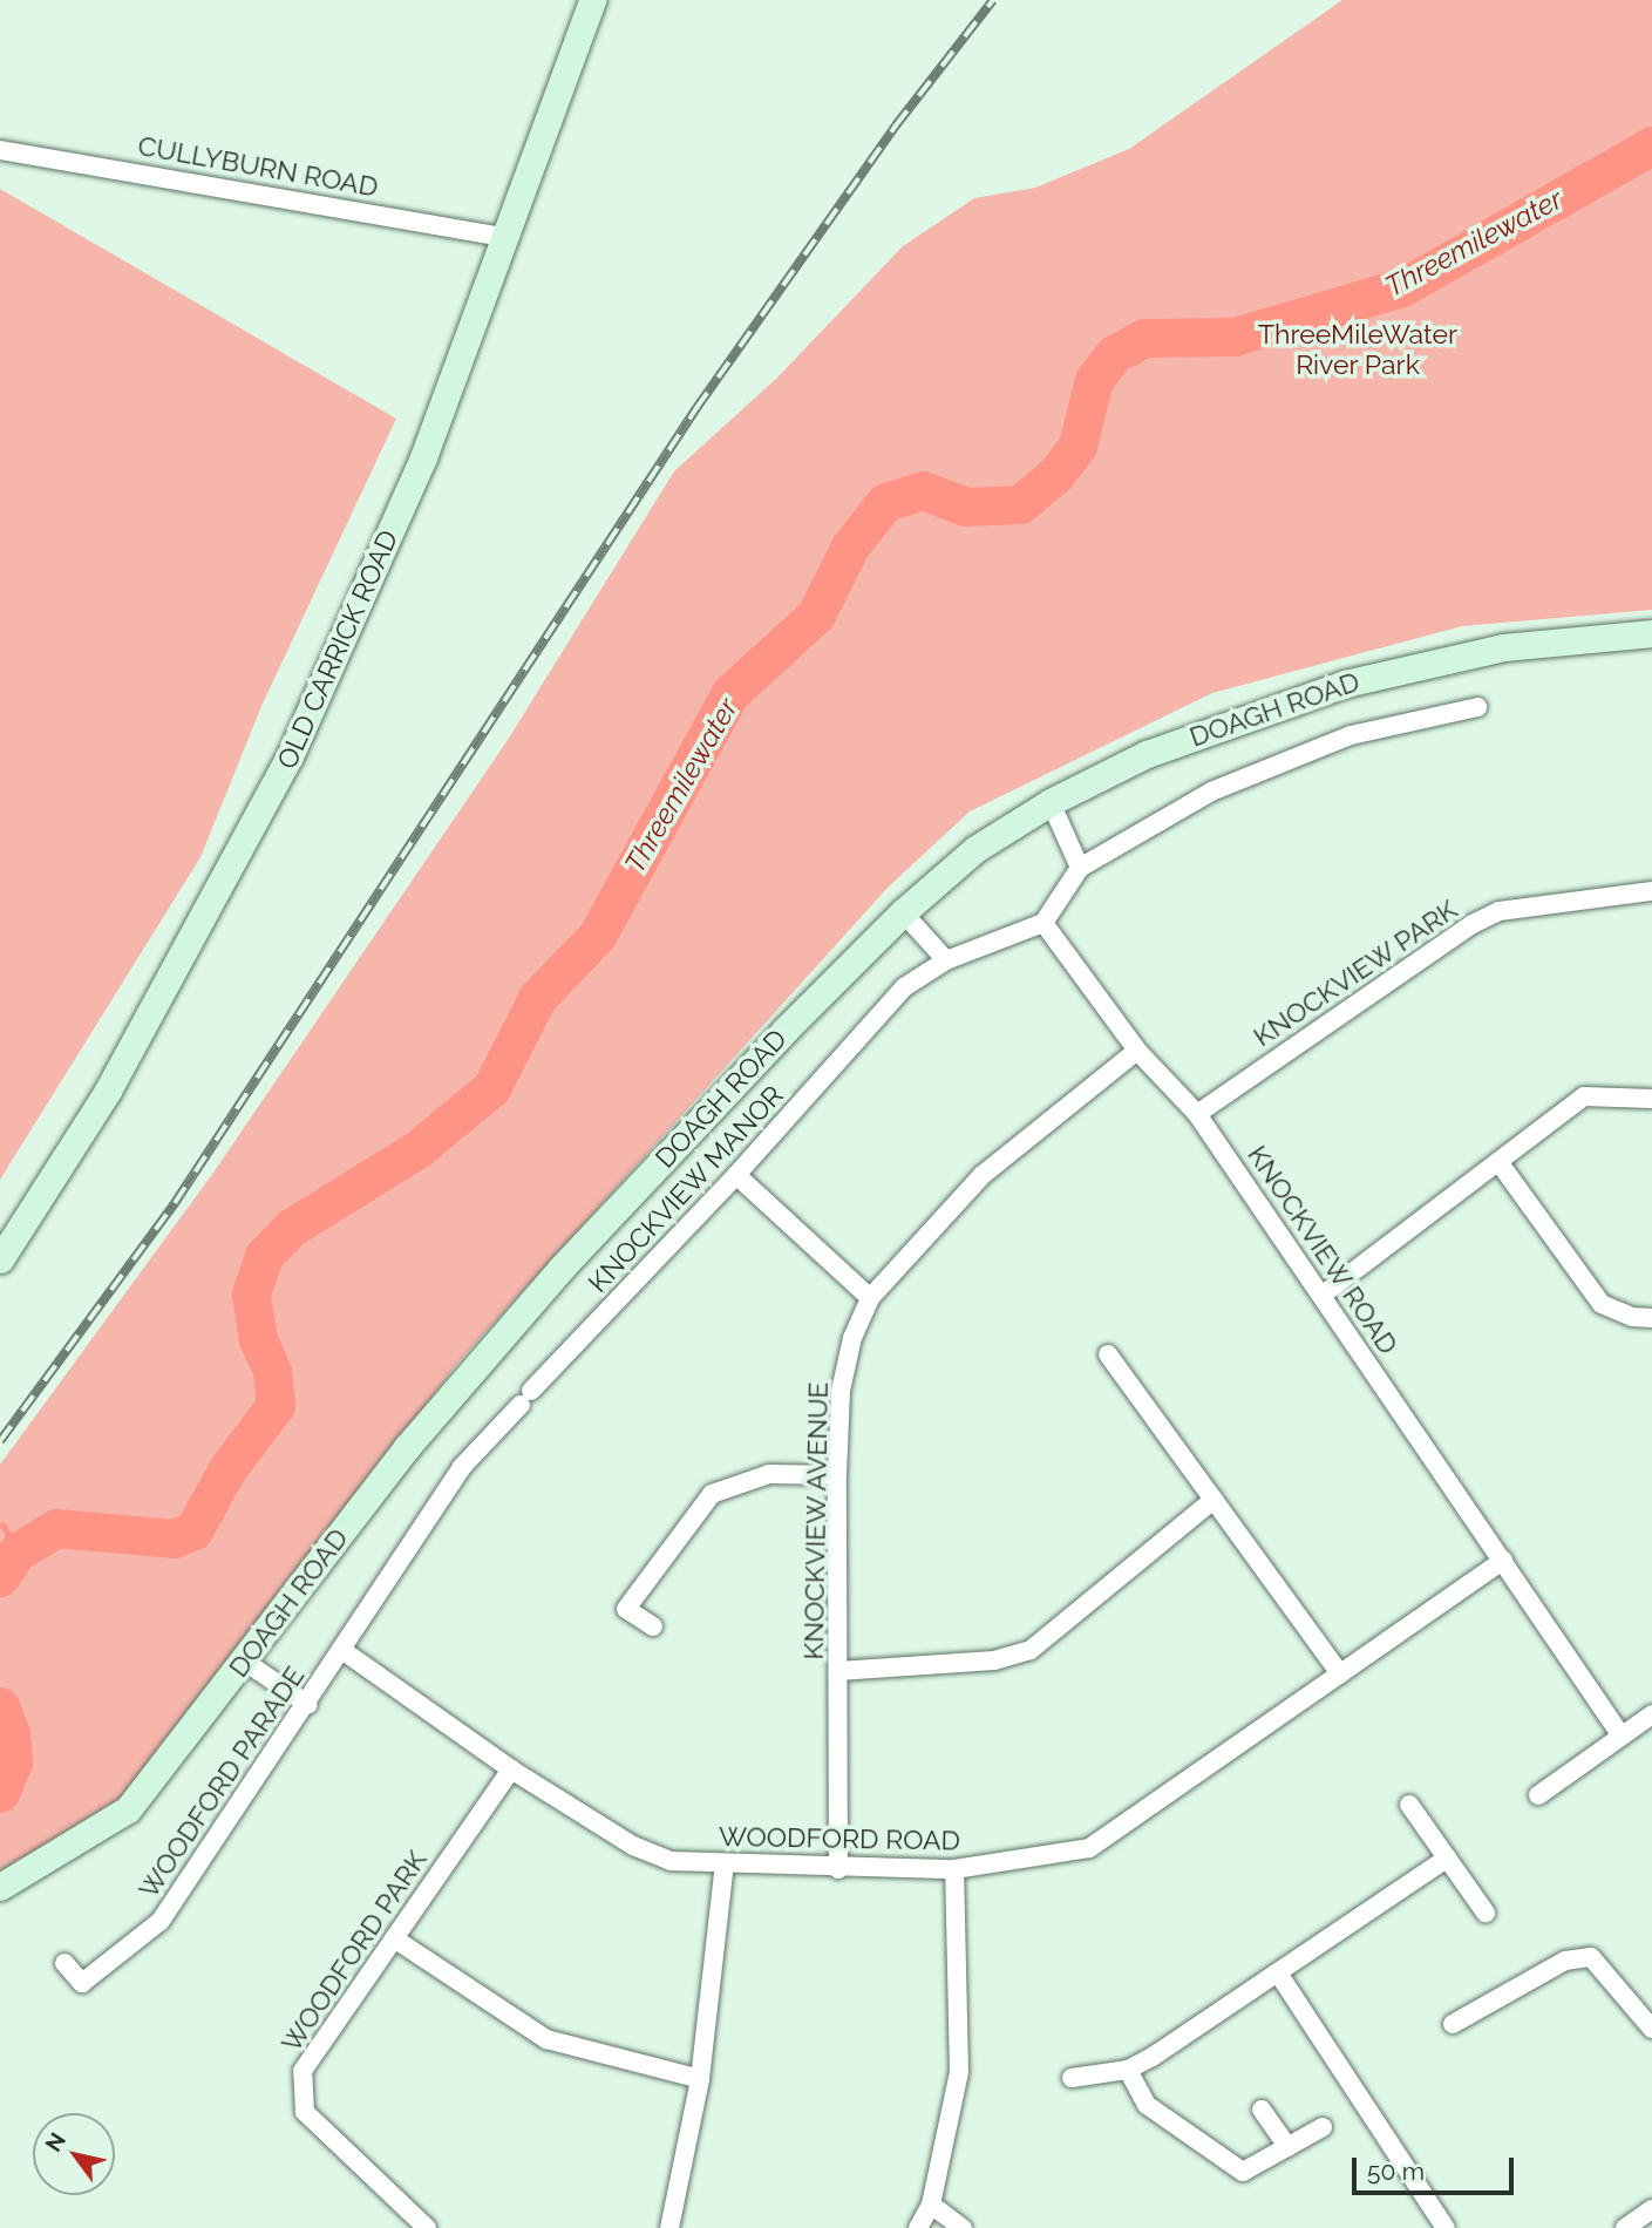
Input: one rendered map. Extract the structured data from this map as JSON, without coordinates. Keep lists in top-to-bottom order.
{
  "streets": {
    "main road": ["OLD CARRICK ROAD", "DOAGH ROAD"],
    "street": [
      "CULLYBURN ROAD",
      "KNOCKVIEW PARK",
      "KNOCKVIEW MANOR",
      "KNOCKVIEW ROAD",
      "KNOCKVIEW AVENUE",
      "WOODFORD PARADE",
      "WOODFORD ROAD",
      "WOODFORD PARK"
    ]
  },
  "crossings": [
    ["CULLYBURN ROAD", "OLD CARRICK ROAD"],
    ["KNOCKVIEW PARK", "KNOCKVIEW ROAD"],
    ["KNOCKVIEW MANOR", "KNOCKVIEW ROAD"],
    ["KNOCKVIEW MANOR", "WOODFORD PARADE"],
    ["KNOCKVIEW MANOR", "WOODFORD ROAD"],
    ["KNOCKVIEW ROAD", "KNOCKVIEW AVENUE"],
    ["KNOCKVIEW ROAD", "WOODFORD ROAD"],
    ["KNOCKVIEW AVENUE", "WOODFORD ROAD"],
    ["WOODFORD PARADE", "WOODFORD ROAD"],
    ["WOODFORD ROAD", "WOODFORD PARK"]
  ],
  "water": ["Threemilewater"],
  "parks": ["ThreeMileWater River Park"],
  "scale_bar": "50 m",
  "north": "top left"
}
